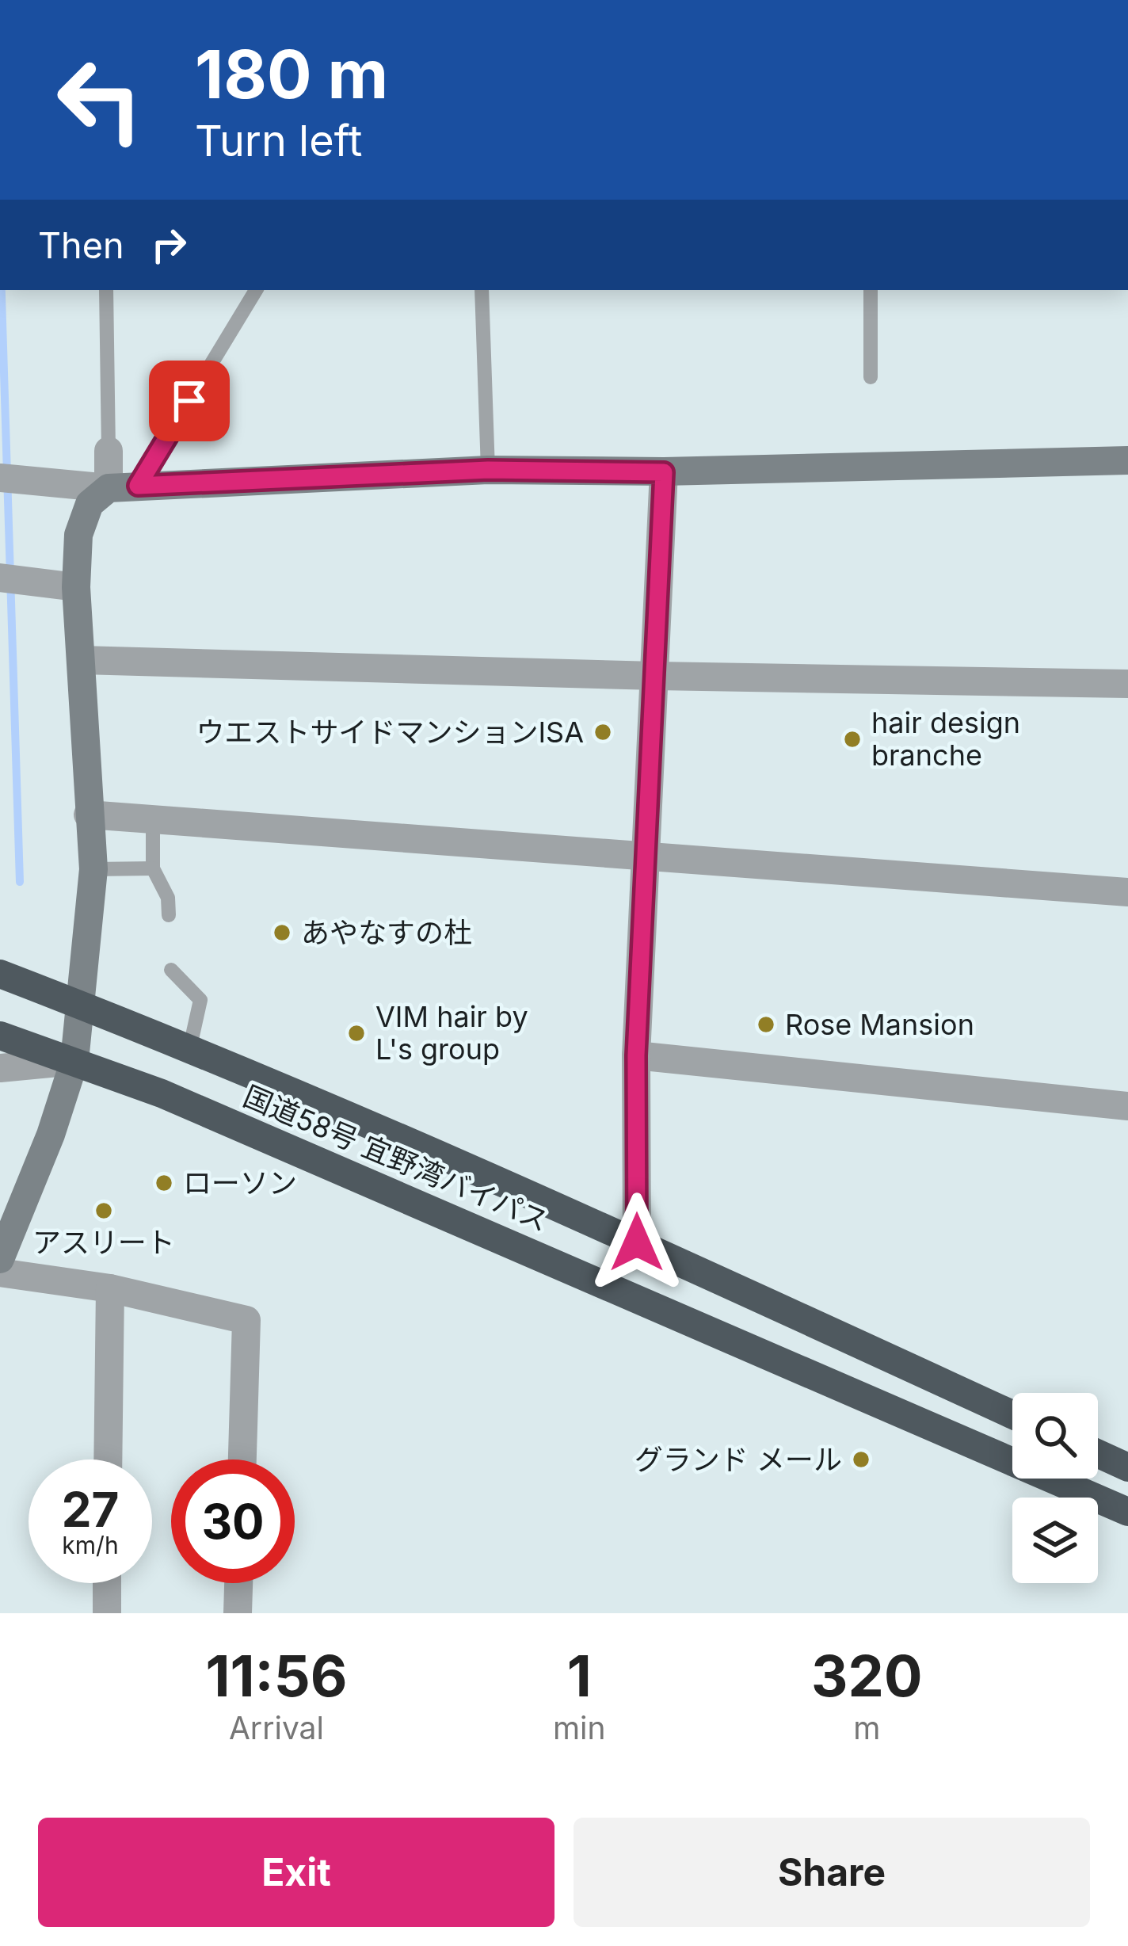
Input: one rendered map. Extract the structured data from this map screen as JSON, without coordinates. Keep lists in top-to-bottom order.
{
  "streets": {
    "highway": ["国道58号 宜野湾バイパス"]
  },
  "places": [
    "ウエストサイドマンションISA",
    "hair design branche",
    "あやなすの杜",
    "Rose Mansion",
    "VIM hair by L's group",
    "ローソン",
    "アスリート",
    "グランド メール"
  ],
  "page": {
    "turn": ["180 m", "Turn left"],
    "then": "Then",
    "speed": "27 km/h",
    "limit": "30",
    "eta": [
      "11:56",
      "Arrival",
      "1",
      "min",
      "320",
      "m"
    ],
    "buttons": ["Exit", "Share"]
  }
}
